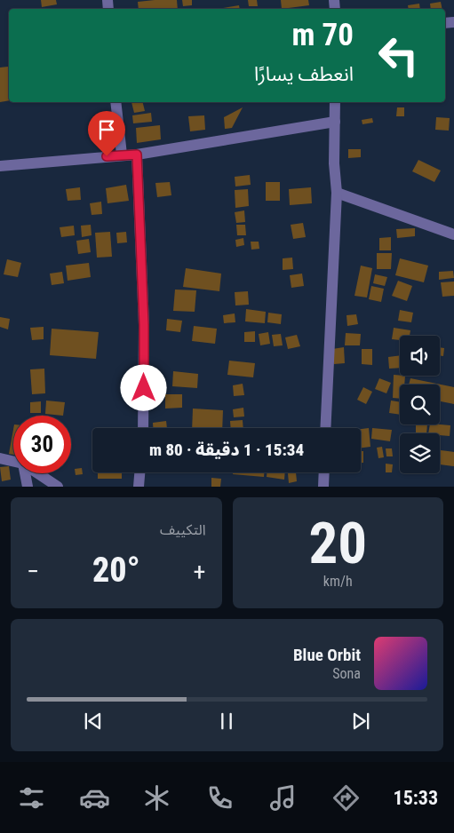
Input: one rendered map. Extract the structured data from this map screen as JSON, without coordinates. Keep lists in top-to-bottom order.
{
  "page": {
    "turn": ["70 m", "انعطف يسارًا"],
    "limit": "30",
    "trip": "15:34 · 1 دقيقة · 80 m",
    "tile": [
      ["20", "km/h"],
      "التكييف"
    ],
    "heat": ["−", "20°", "+"],
    "song": ["Blue Orbit", "Sona"],
    "tabs": "15:33"
  }
}
